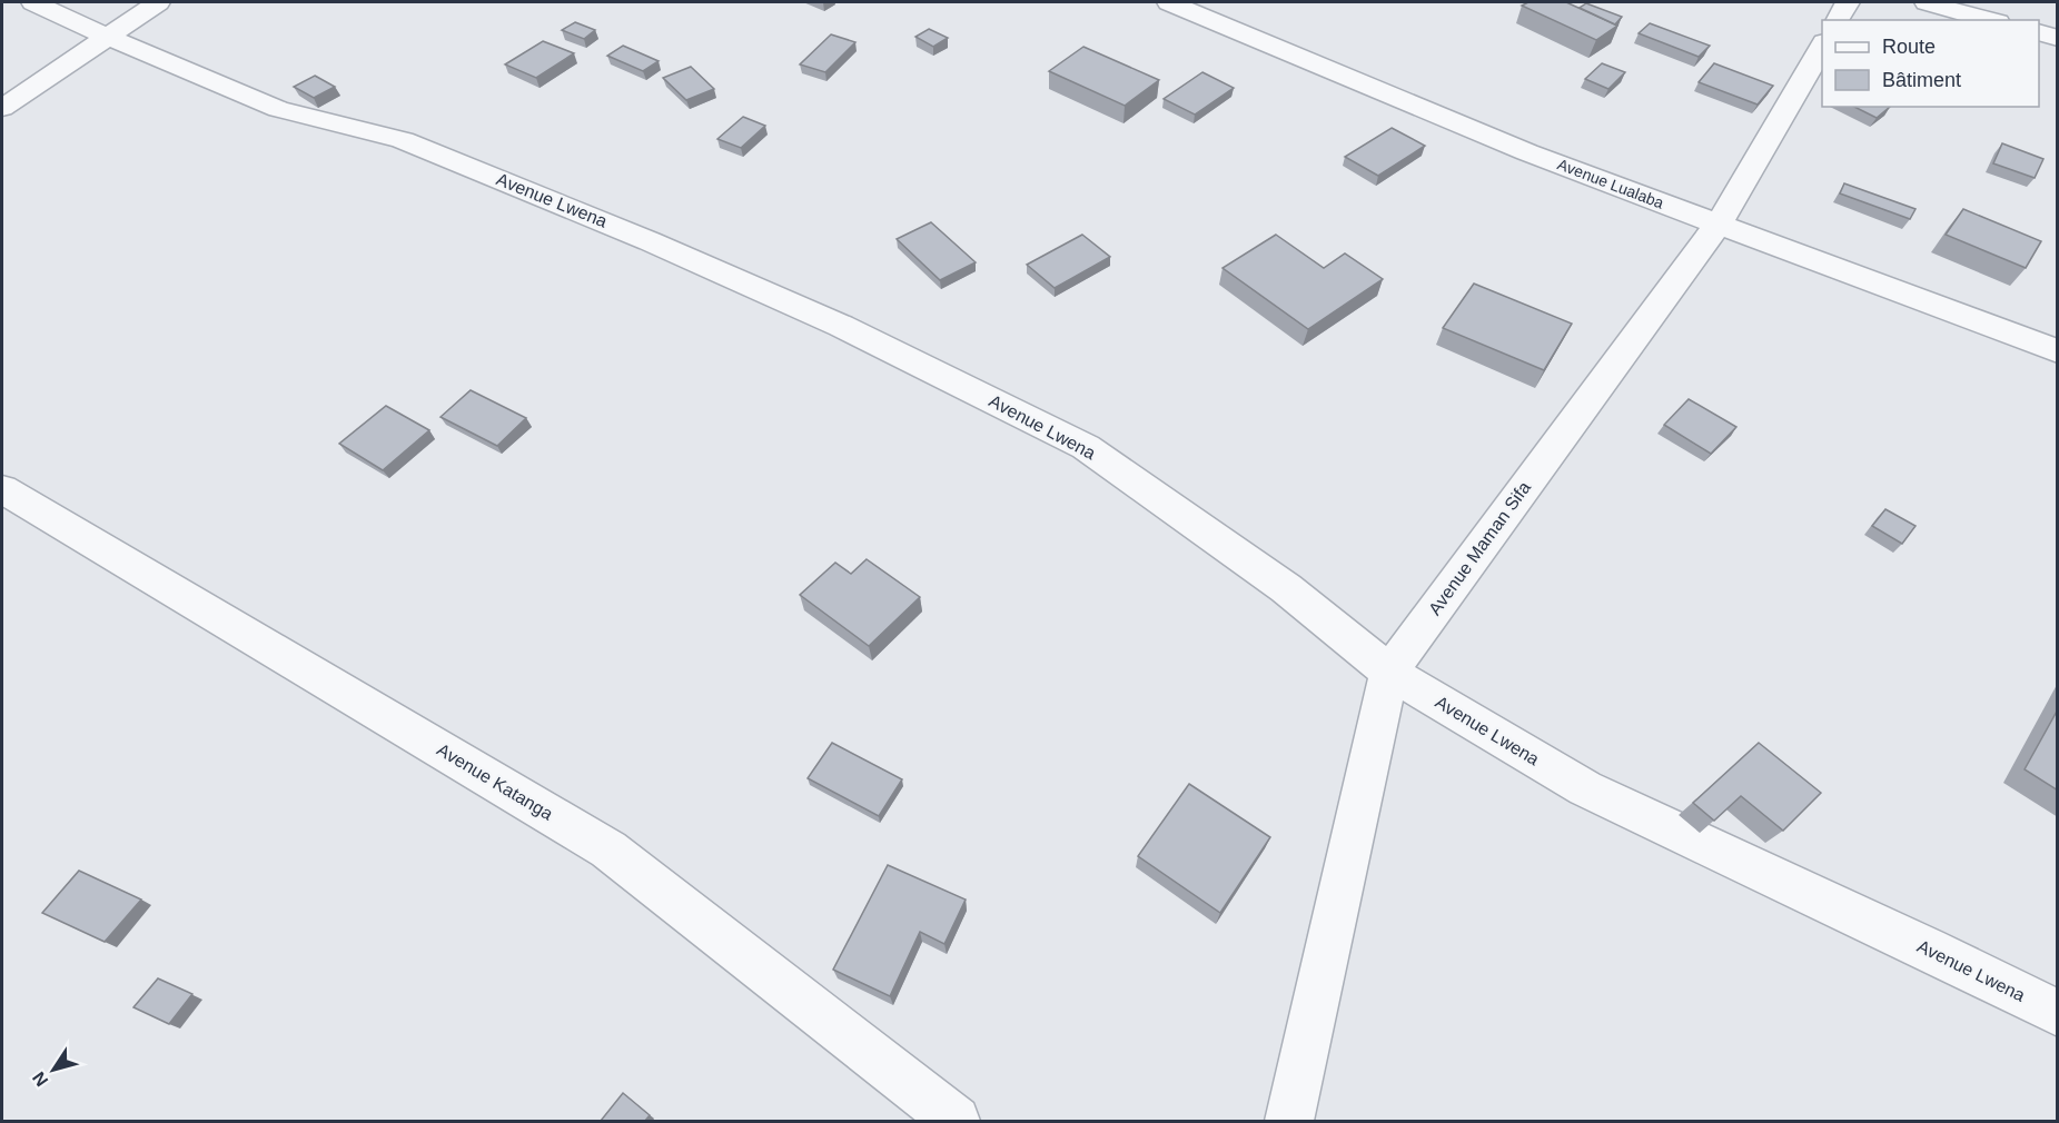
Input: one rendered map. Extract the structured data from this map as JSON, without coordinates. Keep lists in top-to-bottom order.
{
  "streets": {
    "street": [
      "Avenue Lualaba",
      "Avenue Lwena",
      "Avenue Maman Sifa",
      "Avenue Katanga"
    ]
  },
  "crossings": [
    ["Avenue Lualaba", "Avenue Maman Sifa"],
    ["Avenue Lwena", "Avenue Maman Sifa"]
  ],
  "legend": ["Route", "Bâtiment"],
  "north": "bottom left"
}
